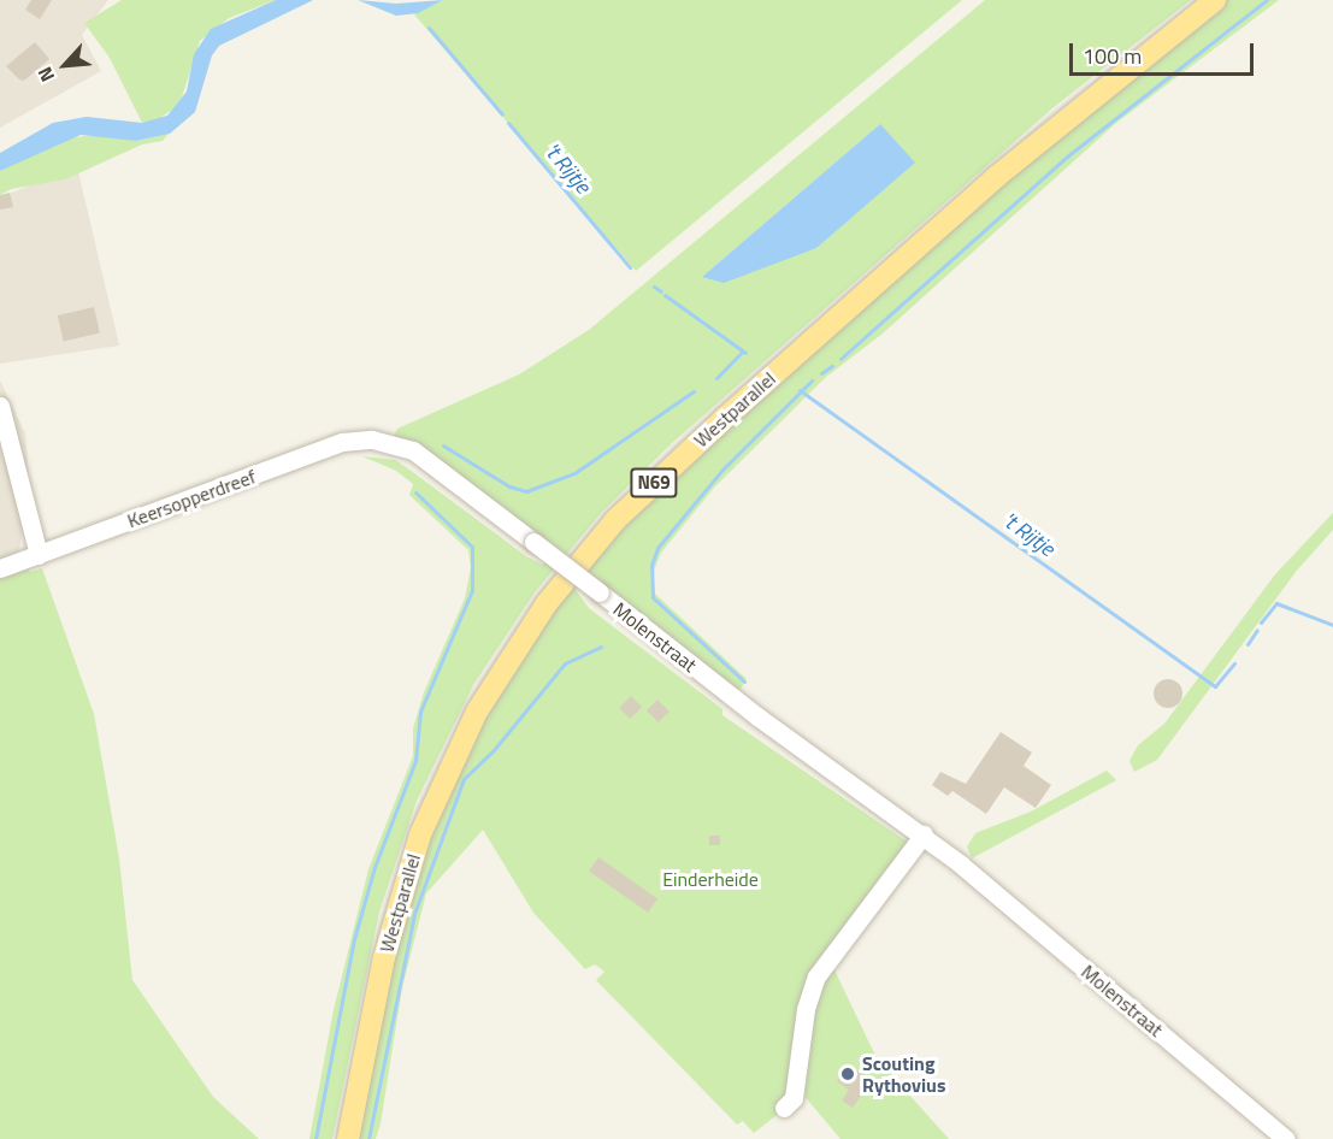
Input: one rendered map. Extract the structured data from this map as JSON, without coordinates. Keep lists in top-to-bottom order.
{
  "streets": {
    "main road": ["Westparallel", "N69"],
    "street": ["Keersopperdreef", "Molenstraat"]
  },
  "crossings": [
    ["Keersopperdreef", "Molenstraat"]
  ],
  "water": ["'t Rijtje"],
  "parks": ["Einderheide"],
  "places": ["Scouting Rythovius"],
  "scale_bar": "100 m",
  "north": "bottom left"
}
